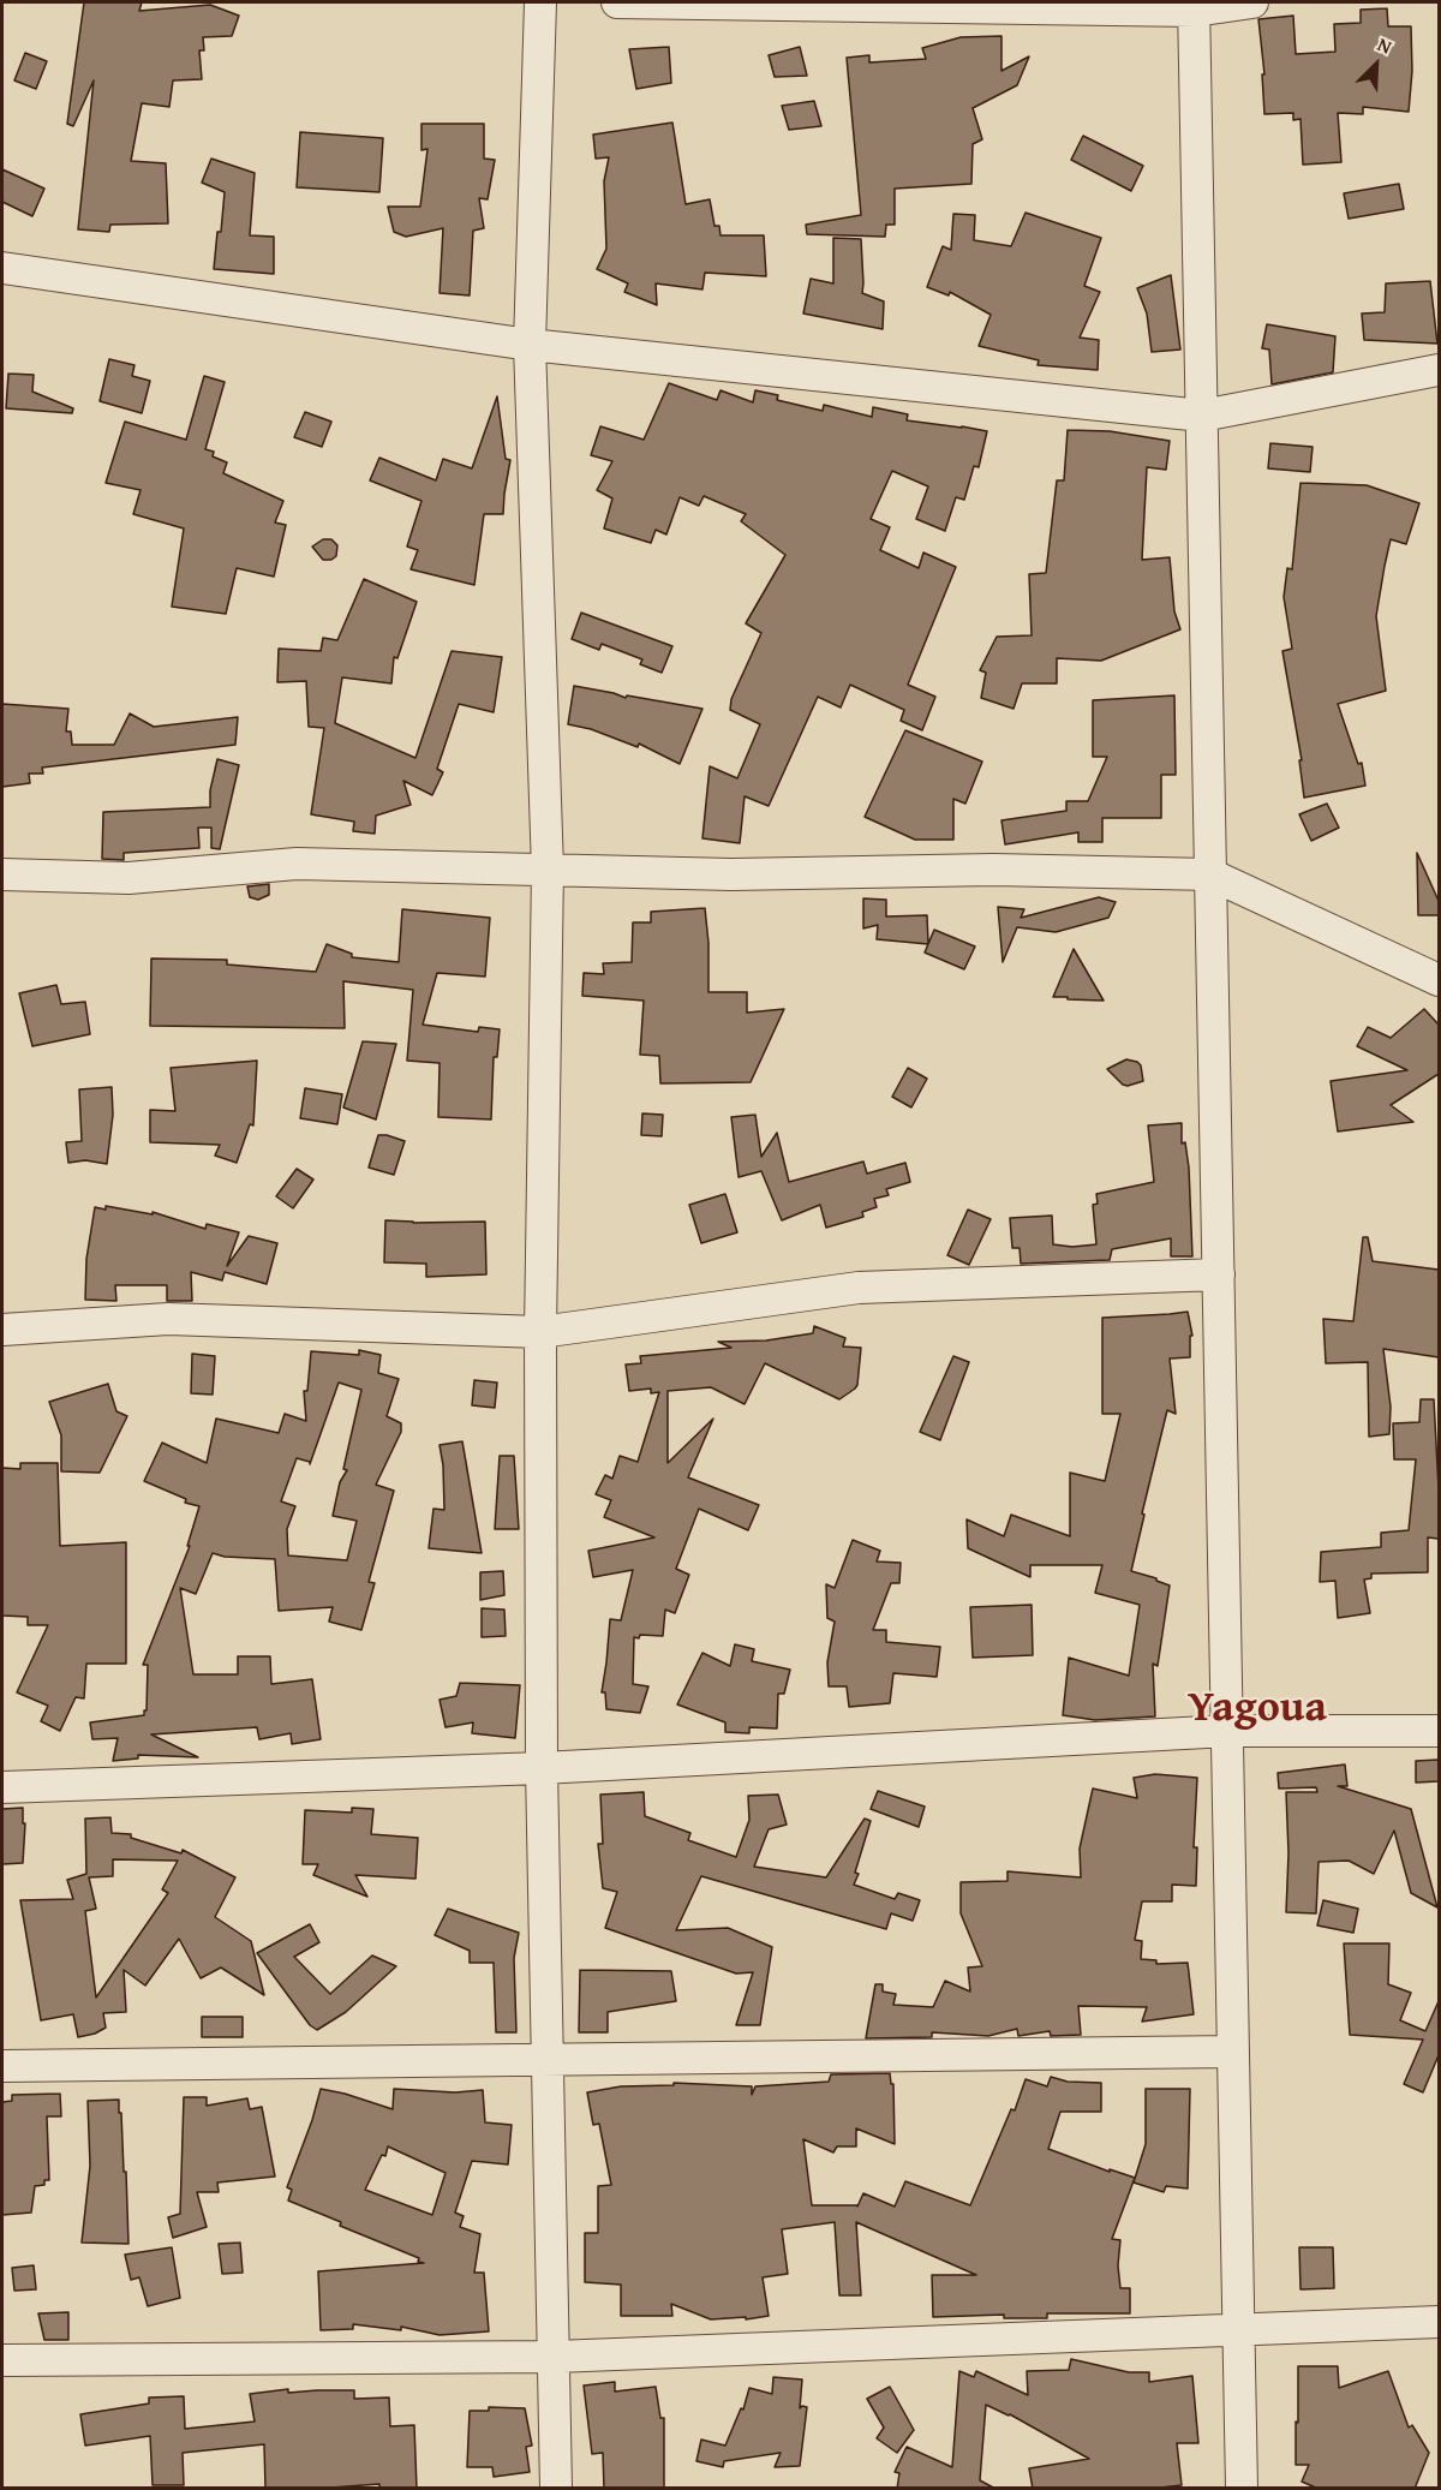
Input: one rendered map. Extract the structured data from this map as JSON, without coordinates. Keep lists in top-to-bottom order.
{
  "districts": ["Yagoua"],
  "north": "top right"
}
